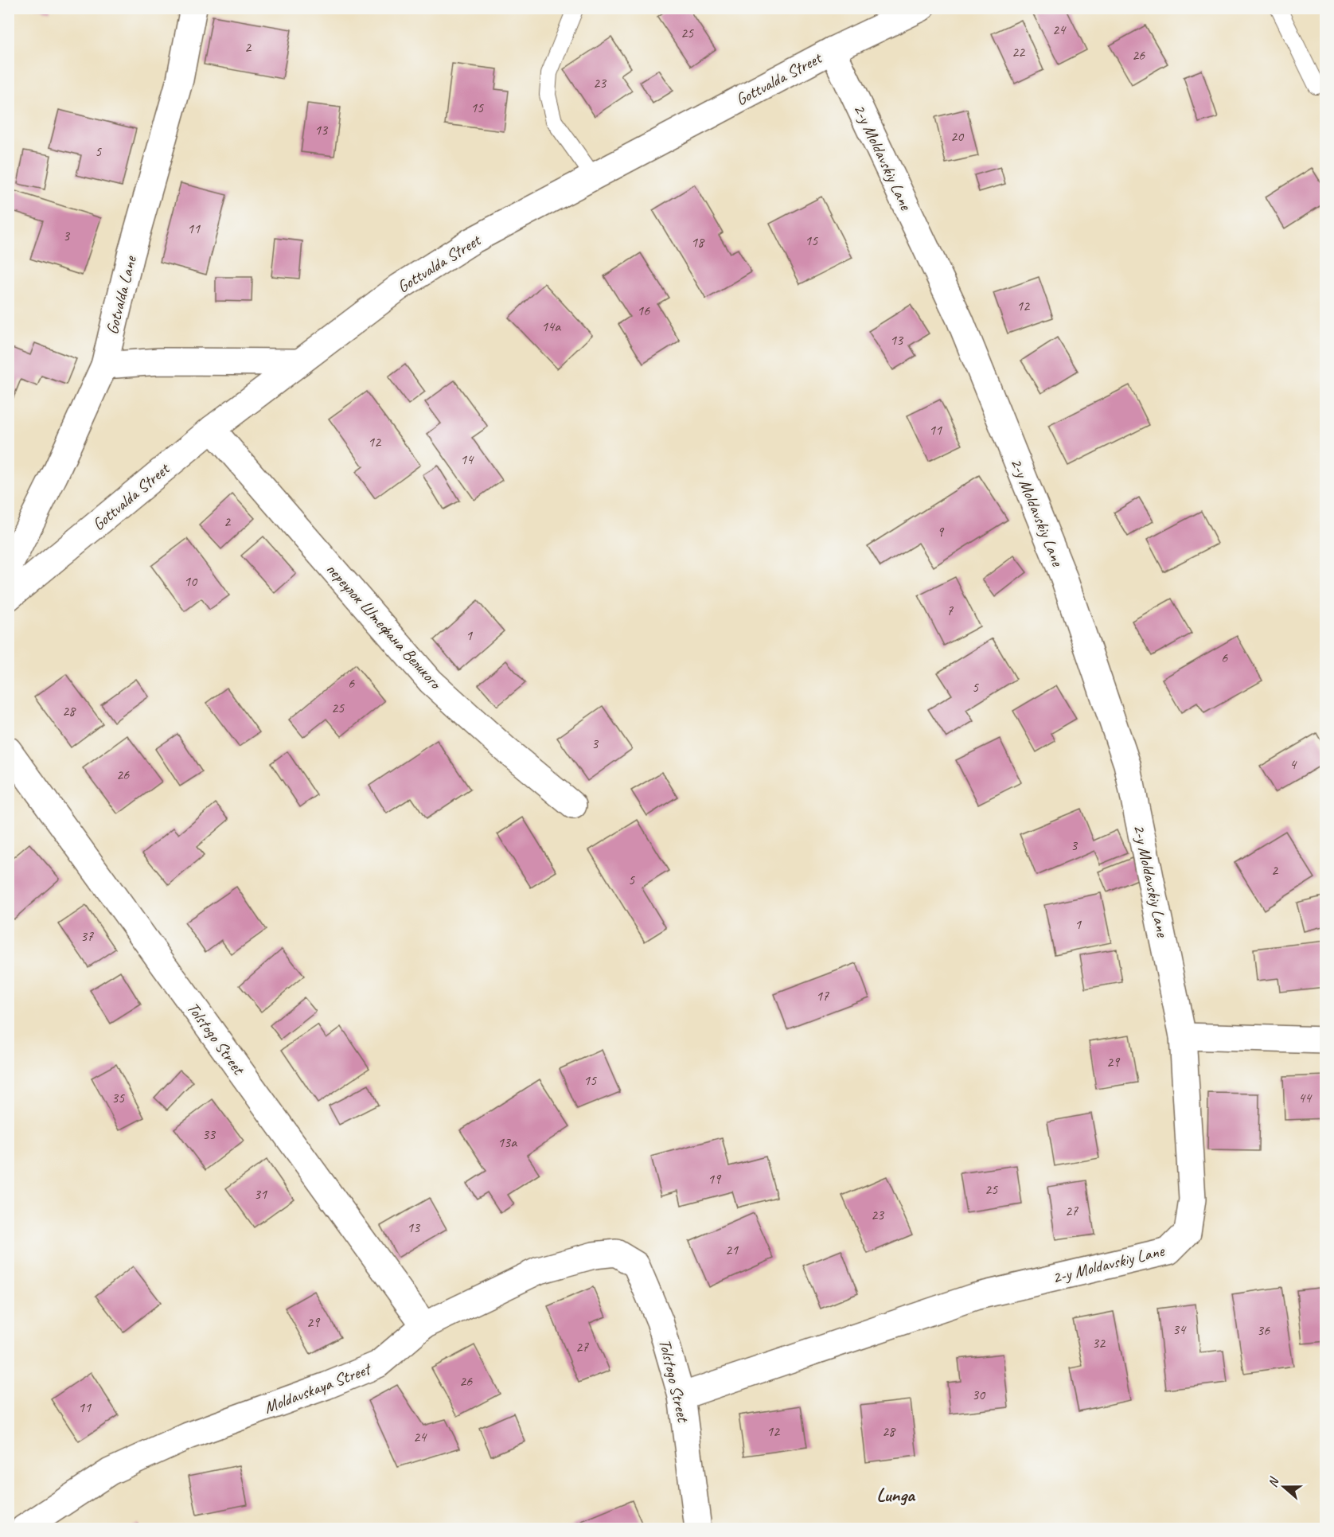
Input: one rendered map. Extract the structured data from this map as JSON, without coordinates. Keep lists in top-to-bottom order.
{
  "streets": {
    "street": [
      "Gottvalda Street",
      "2-y Moldavskiy Lane",
      "Gotvalda Lane",
      "переулок Штефана Великого",
      "Tolstogo Street",
      "Moldavskaya Street"
    ]
  },
  "crossings": [
    ["Gottvalda Street", "2-y Moldavskiy Lane"],
    ["Gottvalda Street", "переулок Штефана Великого"],
    ["2-y Moldavskiy Lane", "Tolstogo Street"],
    ["Tolstogo Street", "Moldavskaya Street"]
  ],
  "districts": ["Lunga"],
  "house_numbers": [
    "24",
    "25",
    "2",
    "22",
    "26",
    "23",
    "15",
    "13",
    "20",
    "5",
    "11",
    "3",
    "15",
    "18",
    "12",
    "16",
    "14а",
    "13",
    "11",
    "12",
    "14",
    "2",
    "9",
    "10",
    "7",
    "1",
    "6",
    "6",
    "5",
    "25",
    "28",
    "3",
    "4",
    "26",
    "3",
    "2",
    "5",
    "1",
    "37",
    "17",
    "29",
    "15",
    "35",
    "44",
    "33",
    "13а",
    "19",
    "25",
    "31",
    "27",
    "23",
    "13",
    "21",
    "29",
    "34",
    "36",
    "32",
    "27",
    "26",
    "30",
    "11",
    "12",
    "28",
    "24"
  ],
  "north": "left"
}
